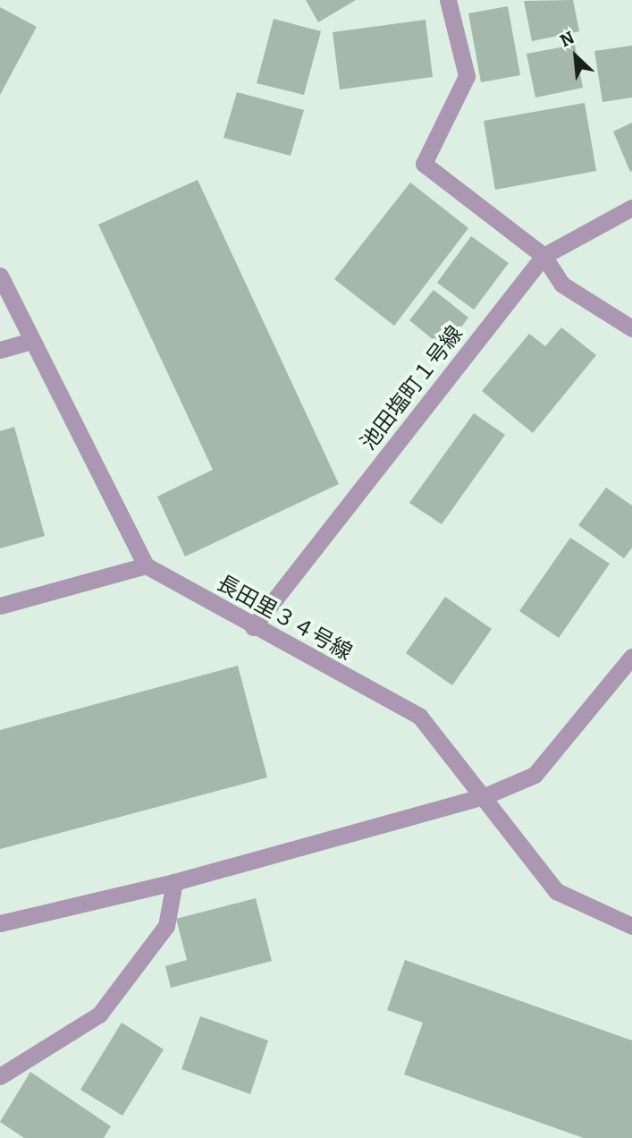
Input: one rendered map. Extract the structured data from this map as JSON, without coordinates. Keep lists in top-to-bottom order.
{
  "streets": {
    "street": ["池田塩町１号線", "長田里３４号線"]
  },
  "crossings": [
    ["池田塩町１号線", "長田里３４号線"]
  ],
  "north": "top left"
}
